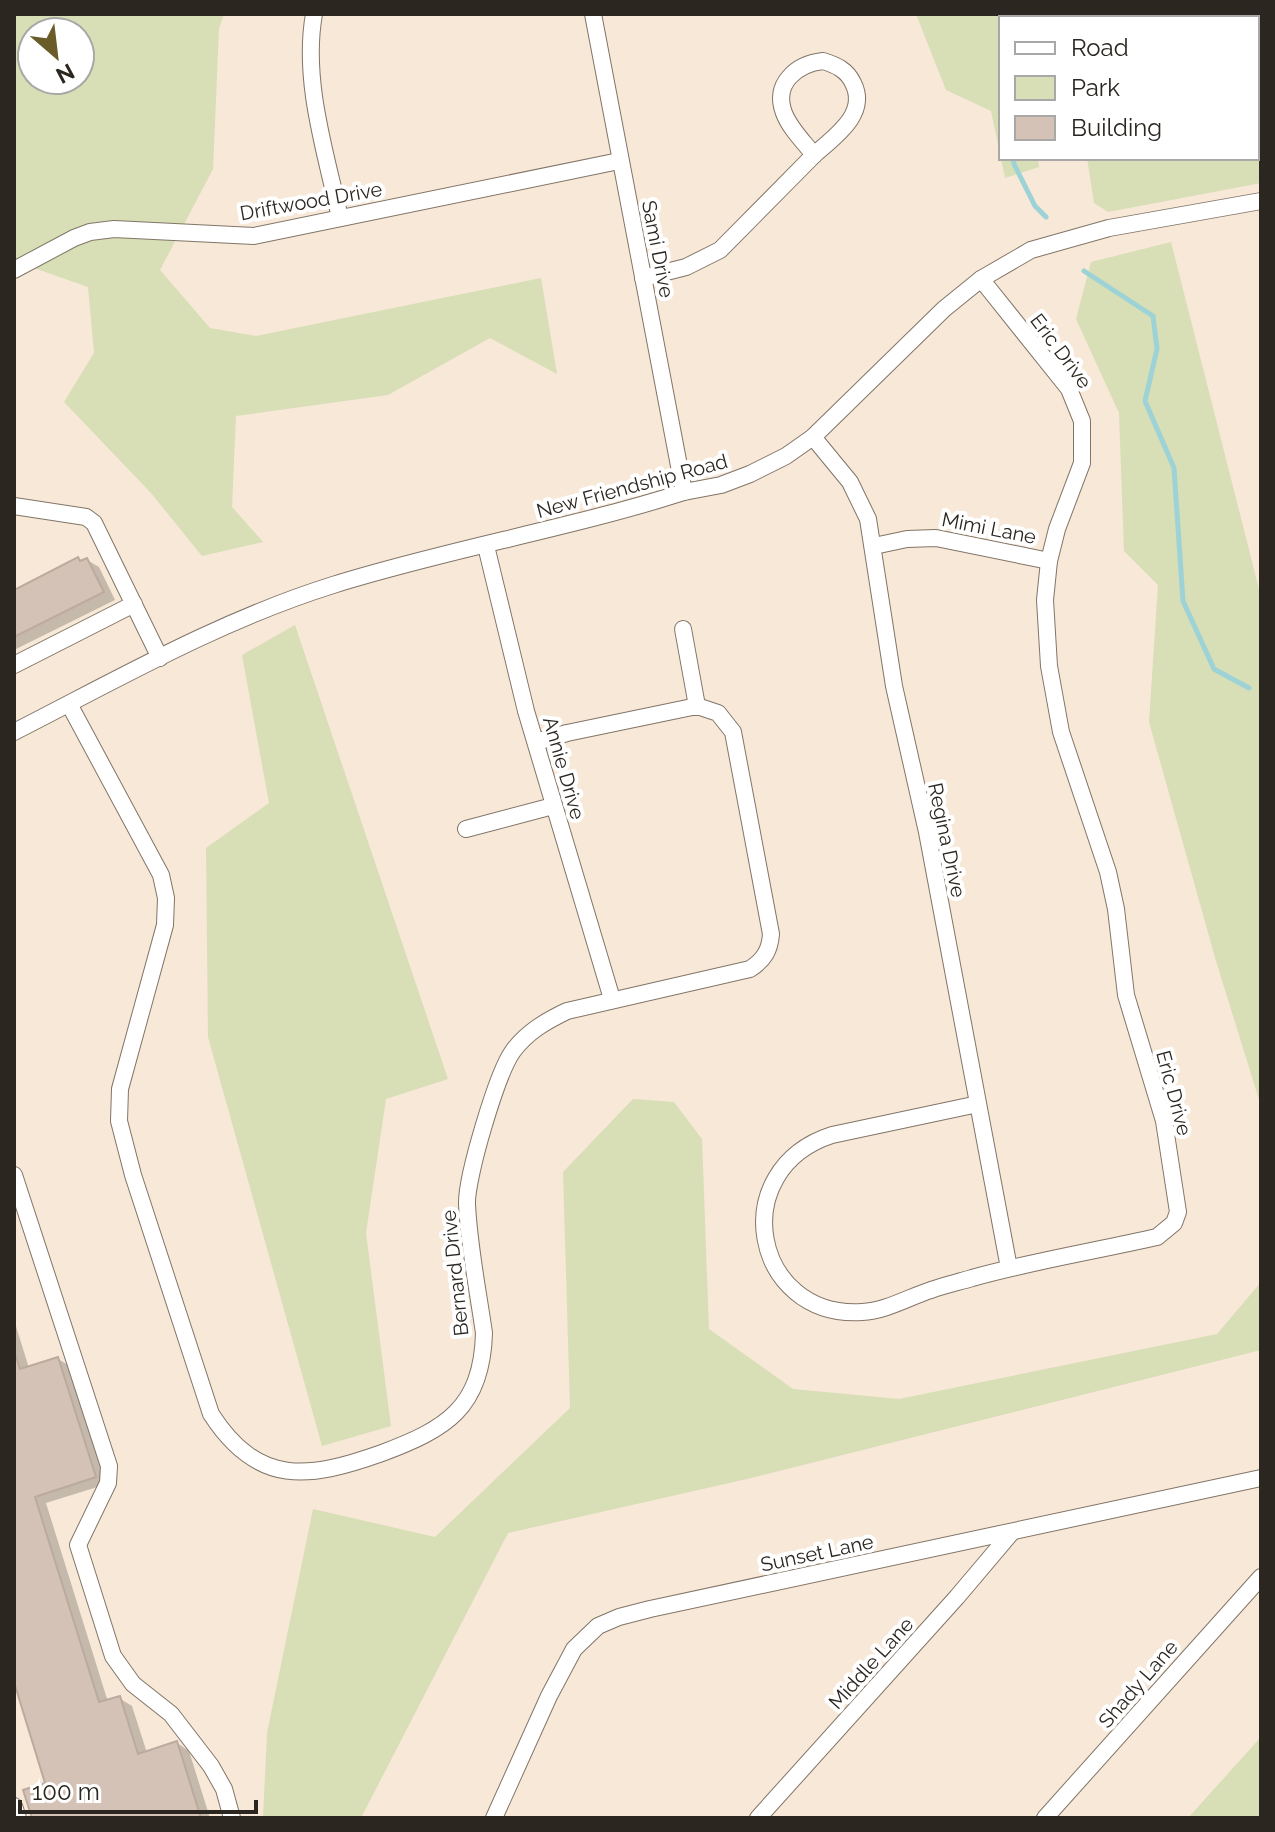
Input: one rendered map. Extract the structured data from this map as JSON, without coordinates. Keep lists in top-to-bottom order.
{
  "streets": {
    "street": [
      "Driftwood Drive",
      "Sami Drive",
      "Eric Drive",
      "New Friendship Road",
      "Mimi Lane",
      "Annie Drive",
      "Regina Drive",
      "Bernard Drive",
      "Sunset Lane",
      "Middle Lane",
      "Shady Lane"
    ]
  },
  "crossings": [
    ["Driftwood Drive", "Sami Drive"],
    ["Sami Drive", "New Friendship Road"],
    ["Eric Drive", "New Friendship Road"],
    ["Eric Drive", "Mimi Lane"],
    ["Eric Drive", "Regina Drive"],
    ["New Friendship Road", "Annie Drive"],
    ["New Friendship Road", "Regina Drive"],
    ["New Friendship Road", "Bernard Drive"],
    ["Mimi Lane", "Regina Drive"],
    ["Annie Drive", "Bernard Drive"],
    ["Sunset Lane", "Middle Lane"]
  ],
  "legend": ["Road", "Park", "Building"],
  "scale_bar": "100 m",
  "north": "bottom right"
}
